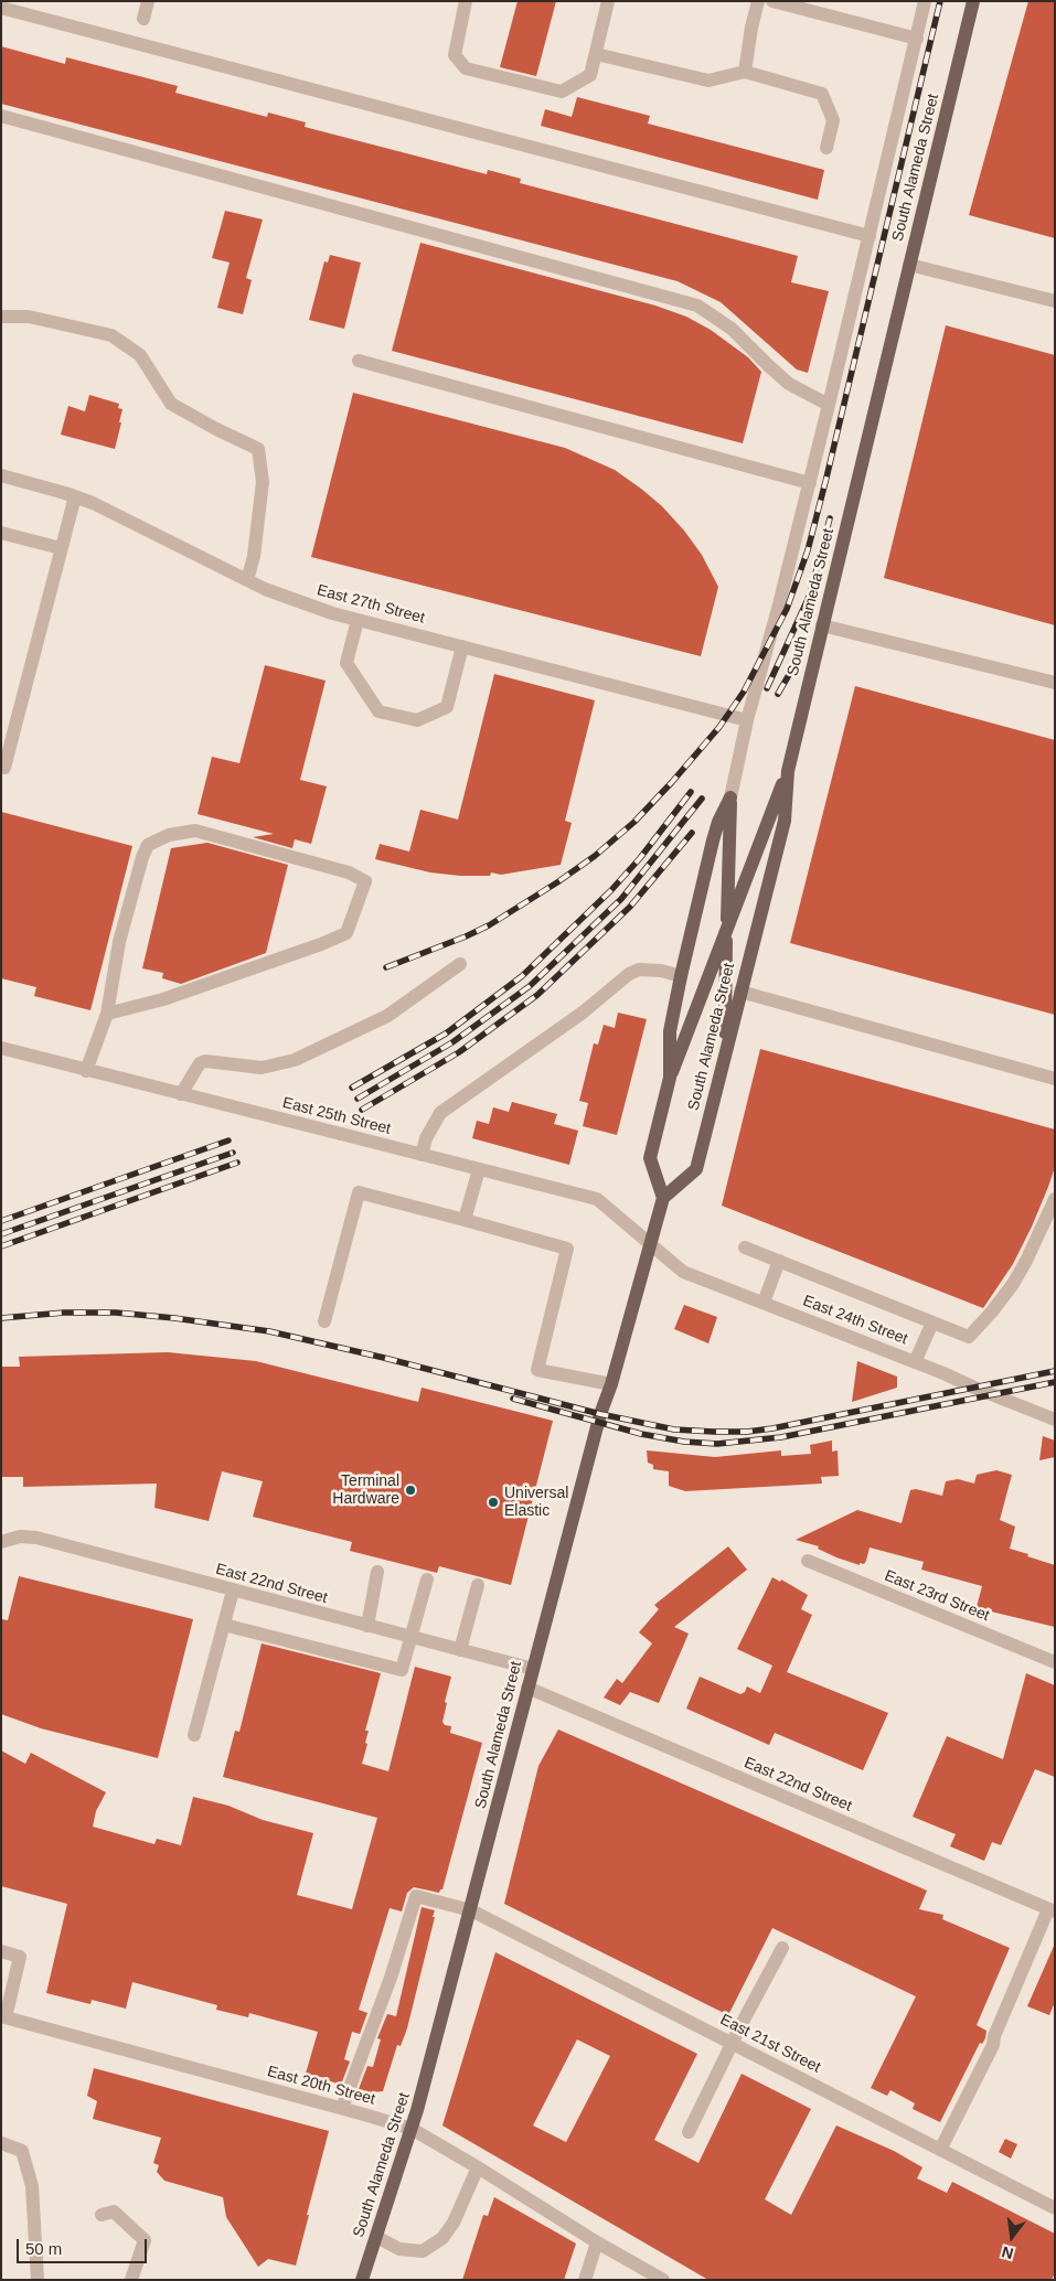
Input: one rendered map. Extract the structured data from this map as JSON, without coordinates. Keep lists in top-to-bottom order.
{
  "streets": {
    "main road": ["South Alameda Street"],
    "street": [
      "East 27th Street",
      "East 25th Street",
      "East 24th Street",
      "East 22nd Street",
      "East 23rd Street",
      "East 21st Street",
      "East 20th Street"
    ]
  },
  "crossings": [
    ["South Alameda Street", "East 27th Street"],
    ["South Alameda Street", "East 25th Street"],
    ["South Alameda Street", "East 24th Street"],
    ["South Alameda Street", "East 22nd Street"],
    ["South Alameda Street", "East 21st Street"],
    ["South Alameda Street", "East 20th Street"],
    ["East 25th Street", "East 24th Street"],
    ["East 21st Street", "East 20th Street"]
  ],
  "places": ["Terminal Hardware", "Universal Elastic"],
  "scale_bar": "50 m",
  "north": "bottom"
}
